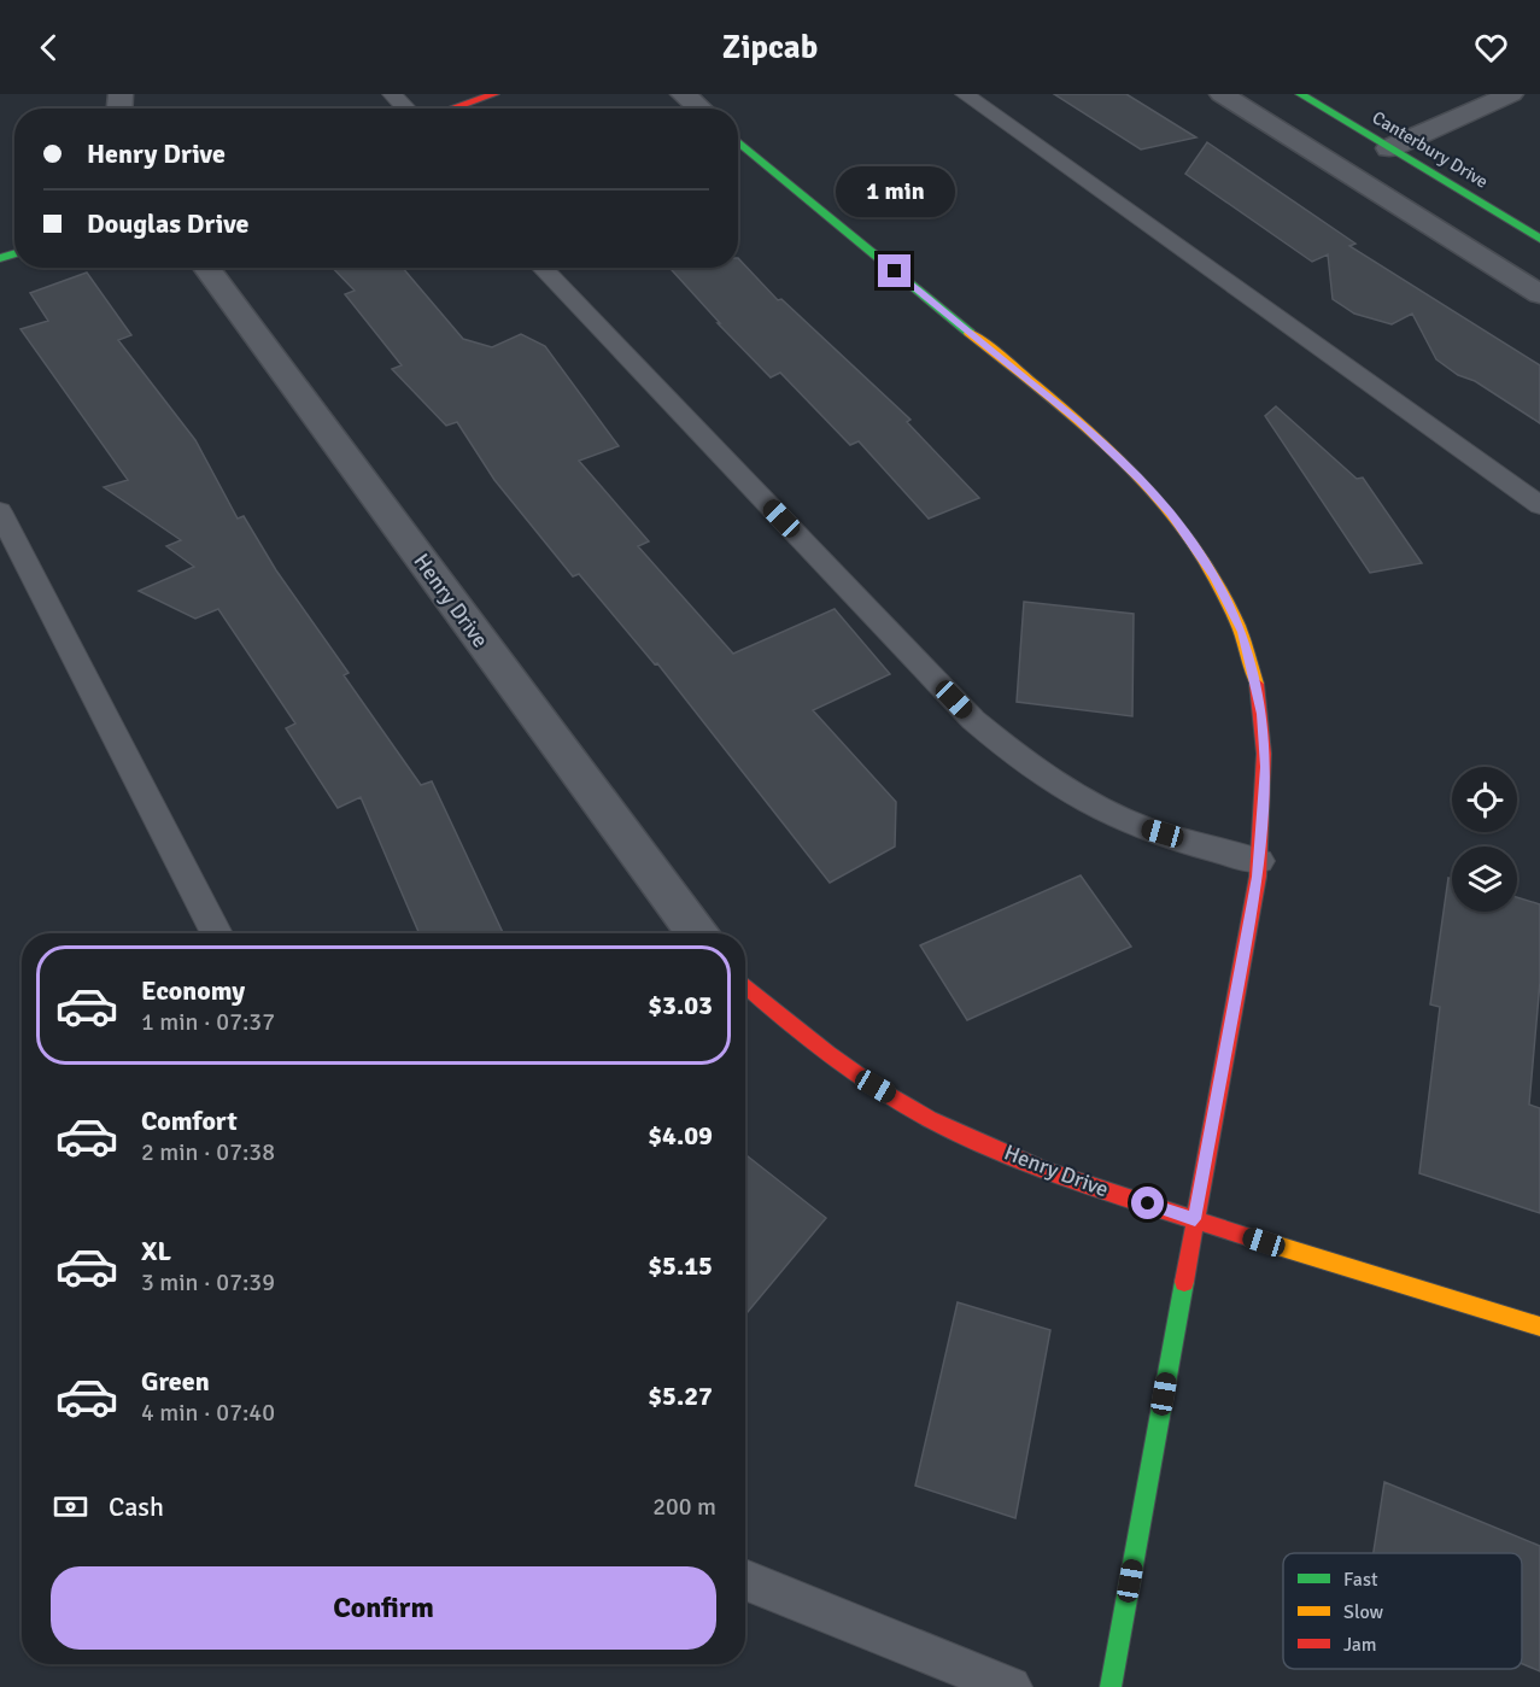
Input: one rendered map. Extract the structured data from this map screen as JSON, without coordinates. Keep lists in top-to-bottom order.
{
  "streets": {
    "street": ["Canterbury Drive", "Henry Drive"]
  },
  "legend": ["Fast", "Slow", "Jam"],
  "page": {
    "header": "Zipcab",
    "banner": ["Henry Drive", "Douglas Drive"],
    "bubble": "1 min",
    "list": [
      {
        "name": "Economy",
        "note": "1 min · 07:37",
        "value": "$3.03"
      },
      {
        "name": "Comfort",
        "note": "2 min · 07:38",
        "value": "$4.09"
      },
      {
        "name": "XL",
        "note": "3 min · 07:39",
        "value": "$5.15"
      },
      {
        "name": "Green",
        "note": "4 min · 07:40",
        "value": "$5.27"
      }
    ],
    "pay": ["Cash", "200 m"],
    "buttons": "Confirm"
  }
}
